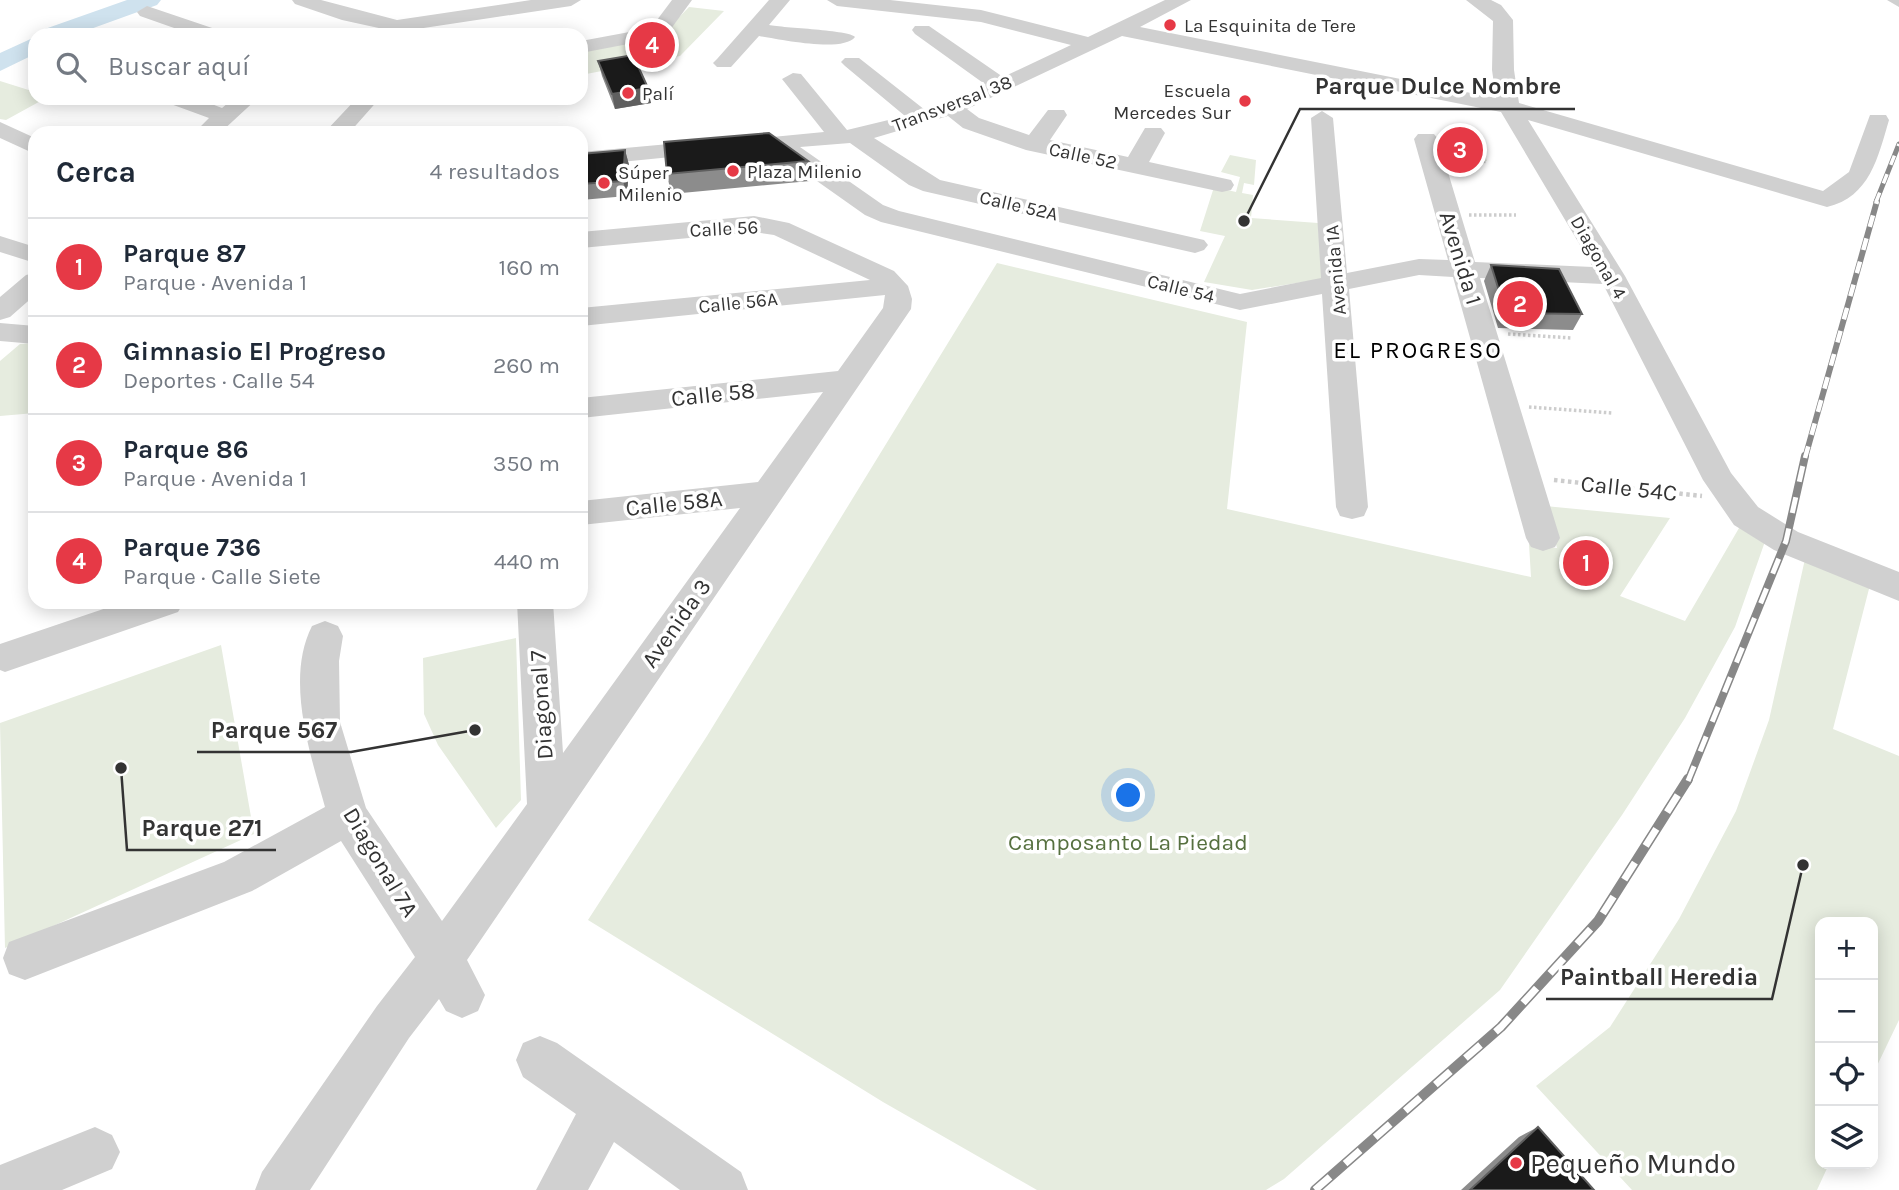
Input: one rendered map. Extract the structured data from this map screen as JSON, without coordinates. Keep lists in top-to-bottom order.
{
  "streets": {
    "street": [
      "Transversal 38",
      "Calle 52",
      "Calle 52A",
      "Calle 56",
      "Diagonal 4",
      "Avenida 1",
      "Avenida 1A",
      "Calle 54",
      "Calle 56A",
      "Calle 58",
      "Calle 58A",
      "Avenida 3",
      "Diagonal 7",
      "Diagonal 7A"
    ],
    "path": ["Calle 54C"]
  },
  "crossings": [
    ["Transversal 38", "Calle 52"],
    ["Transversal 38", "Calle 52A"],
    ["Transversal 38", "Calle 54"],
    ["Calle 56", "Calle 56A"],
    ["Calle 56", "Avenida 3"],
    ["Diagonal 4", "Calle 54"],
    ["Diagonal 4", "Calle 54C"],
    ["Avenida 1", "Calle 54"],
    ["Avenida 1", "Calle 54C"],
    ["Avenida 1A", "Calle 54"],
    ["Calle 56A", "Avenida 3"],
    ["Calle 58", "Avenida 3"],
    ["Calle 58A", "Avenida 3"],
    ["Avenida 3", "Diagonal 7"],
    ["Avenida 3", "Diagonal 7A"]
  ],
  "districts": ["EL PROGRESO"],
  "parks": ["Camposanto La Piedad"],
  "places": [
    "La Esquinita de Tere",
    "Palí",
    "Escuela Mercedes Sur",
    "Plaza Milenio",
    "Súper Milenio",
    "Parque Dulce Nombre",
    "Parque 567",
    "Parque 271",
    "Paintball Heredia",
    "Pequeño Mundo"
  ],
  "page": {
    "pins": [
      "4",
      "3",
      "2",
      "1"
    ],
    "search": "Buscar aquí",
    "heading": ["Cerca", "4 resultados"],
    "list": [
      {
        "mark": "1",
        "name": "Parque 87",
        "note": "Parque · Avenida 1",
        "value": "160 m"
      },
      {
        "mark": "2",
        "name": "Gimnasio El Progreso",
        "note": "Deportes · Calle 54",
        "value": "260 m"
      },
      {
        "mark": "3",
        "name": "Parque 86",
        "note": "Parque · Avenida 1",
        "value": "350 m"
      },
      {
        "mark": "4",
        "name": "Parque 736",
        "note": "Parque · Calle Siete",
        "value": "440 m"
      }
    ],
    "map_buttons": ["+", "−"]
  }
}
